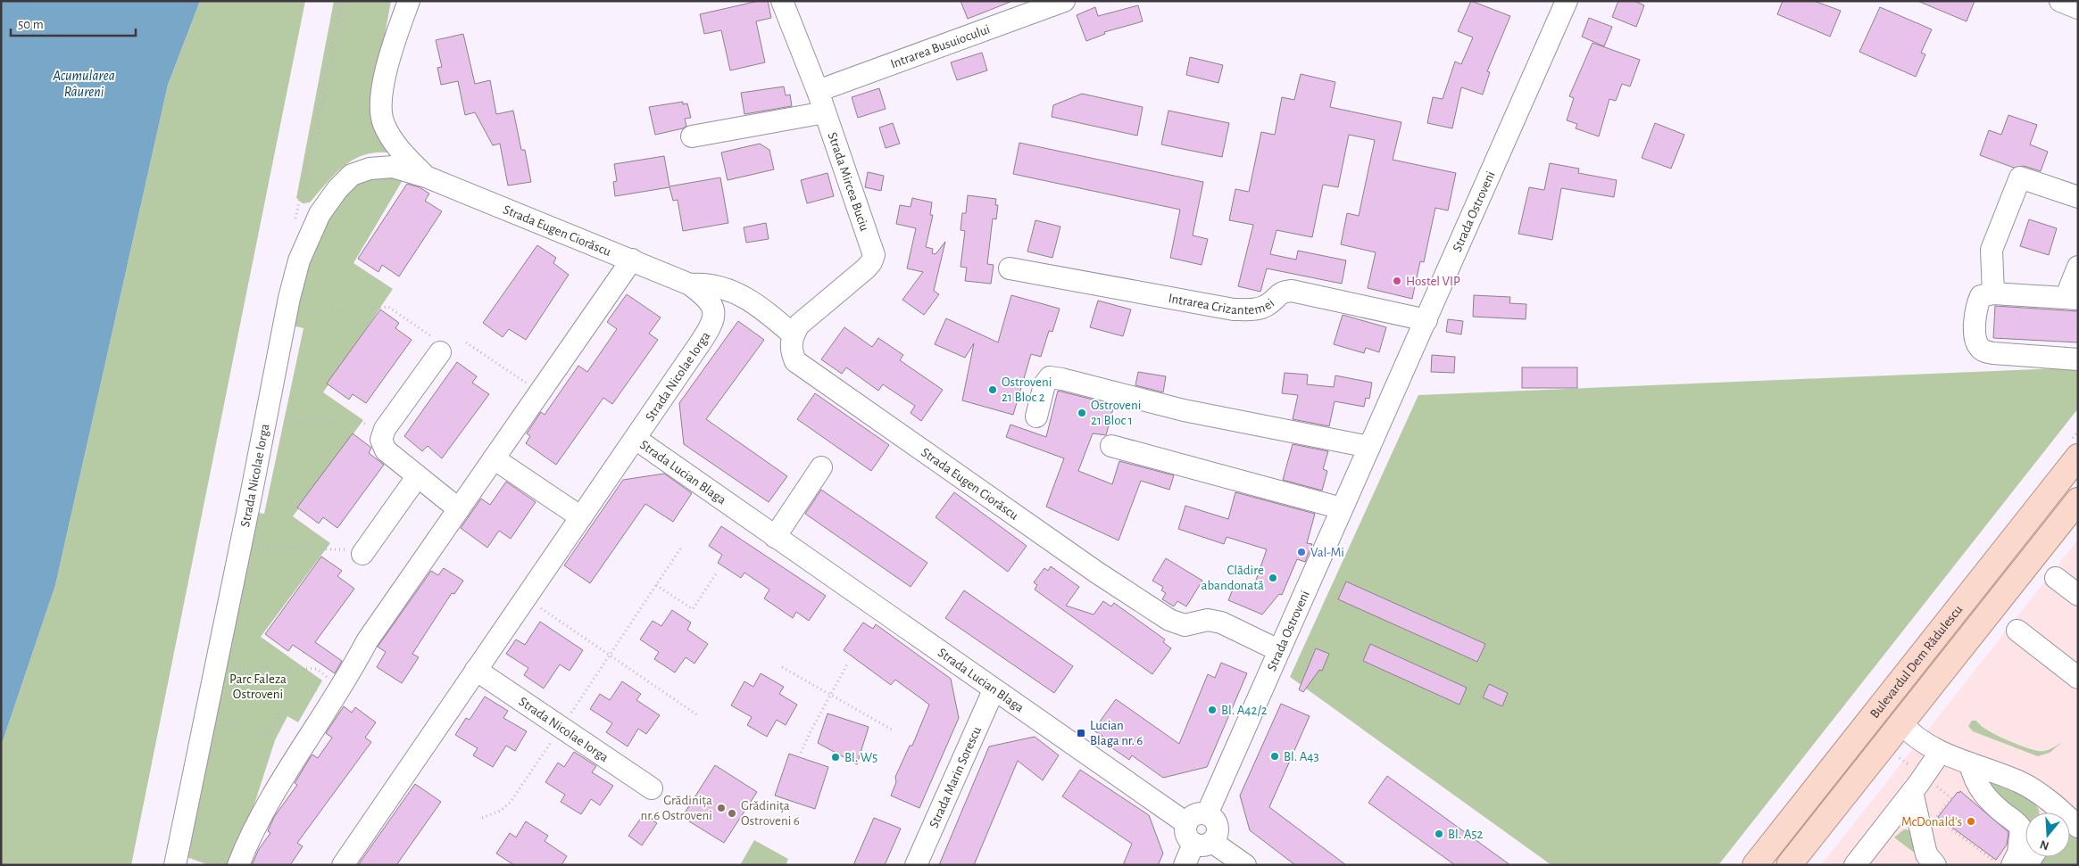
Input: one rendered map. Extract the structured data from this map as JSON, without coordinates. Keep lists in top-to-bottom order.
{
  "streets": {
    "main road": ["Bulevardul Dem Rădulescu"],
    "street": [
      "Intrarea Busuiocului",
      "Strada Mircea Buciu",
      "Strada Ostroveni",
      "Strada Eugen Ciorăscu",
      "Intrarea Crizantemei",
      "Strada Nicolae Iorga",
      "Strada Lucian Blaga",
      "Strada Marin Sorescu"
    ]
  },
  "crossings": [
    ["Intrarea Busuiocului", "Strada Mircea Buciu"],
    ["Strada Mircea Buciu", "Strada Eugen Ciorăscu"],
    ["Strada Ostroveni", "Strada Eugen Ciorăscu"],
    ["Strada Ostroveni", "Intrarea Crizantemei"],
    ["Strada Ostroveni", "Strada Lucian Blaga"],
    ["Strada Eugen Ciorăscu", "Strada Nicolae Iorga"],
    ["Strada Nicolae Iorga", "Strada Lucian Blaga"],
    ["Strada Lucian Blaga", "Strada Marin Sorescu"]
  ],
  "water": ["Acumularea Râureni"],
  "parks": ["Parc Faleza Ostroveni"],
  "places": {
    "other": [
      "Hostel VIP",
      "Ostroveni 21 Bloc 2",
      "Ostroveni 21 Bloc 1",
      "Val-Mi",
      "Clădire abandonată",
      "Bl. A42/2",
      "Bl. A43",
      "Bl. W5",
      "Grădinița nr.6 Ostroveni",
      "Grădinița Ostroveni 6",
      "McDonald's",
      "Bl. A52"
    ],
    "transit": ["Lucian Blaga nr. 6"]
  },
  "scale_bar": "50 m",
  "north": "bottom"
}
